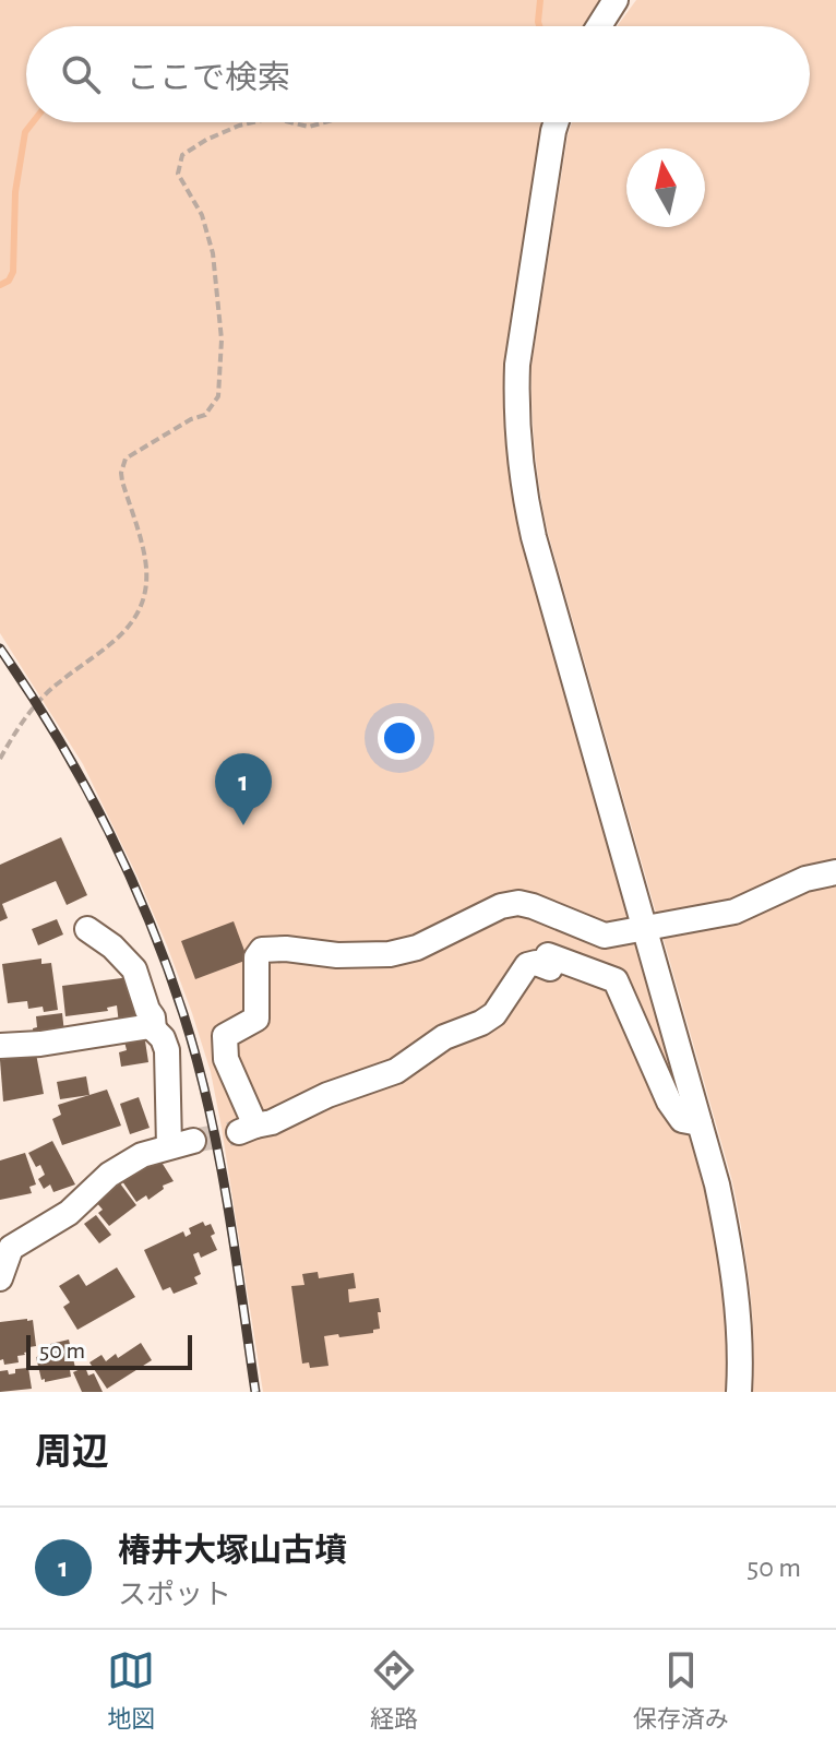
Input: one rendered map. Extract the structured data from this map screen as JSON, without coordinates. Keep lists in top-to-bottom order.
{
  "scale_bar": "50 m",
  "north": "top",
  "page": {
    "search": "ここで検索",
    "pins": "1",
    "scale": "50 m",
    "heading": "周辺",
    "list": [
      {
        "mark": "1",
        "name": "椿井大塚山古墳",
        "note": "スポット",
        "value": "50 m"
      }
    ],
    "nav": ["地図", "経路", "保存済み"]
  }
}
